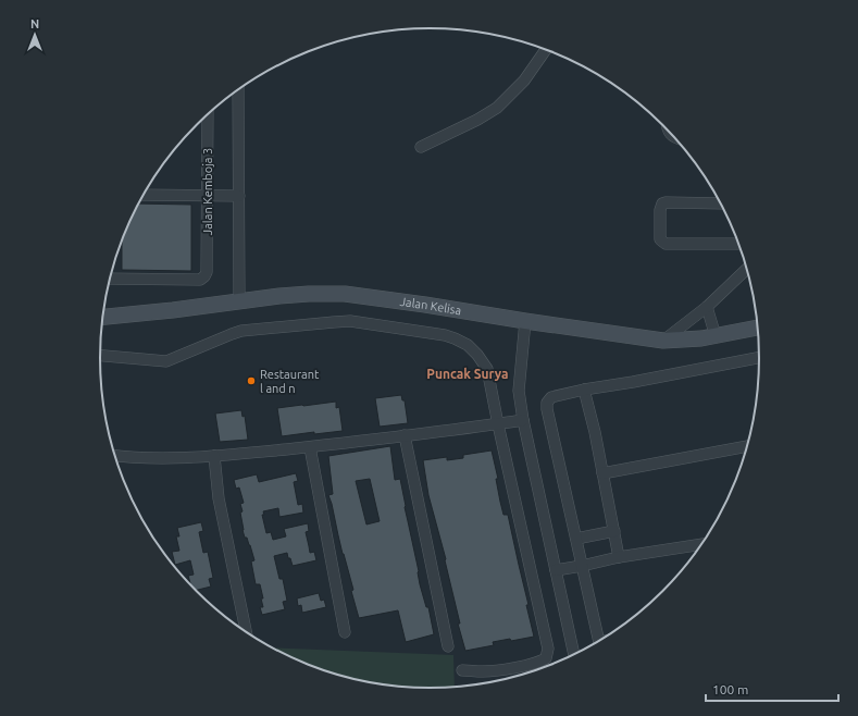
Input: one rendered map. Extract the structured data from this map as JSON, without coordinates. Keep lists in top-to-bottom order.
{
  "streets": {
    "main road": ["Jalan Kelisa"],
    "street": ["Jalan Kemboja 3"]
  },
  "districts": ["Puncak Surya"],
  "places": ["Restaurant l and n"],
  "scale_bar": "100 m",
  "north": "top"
}
